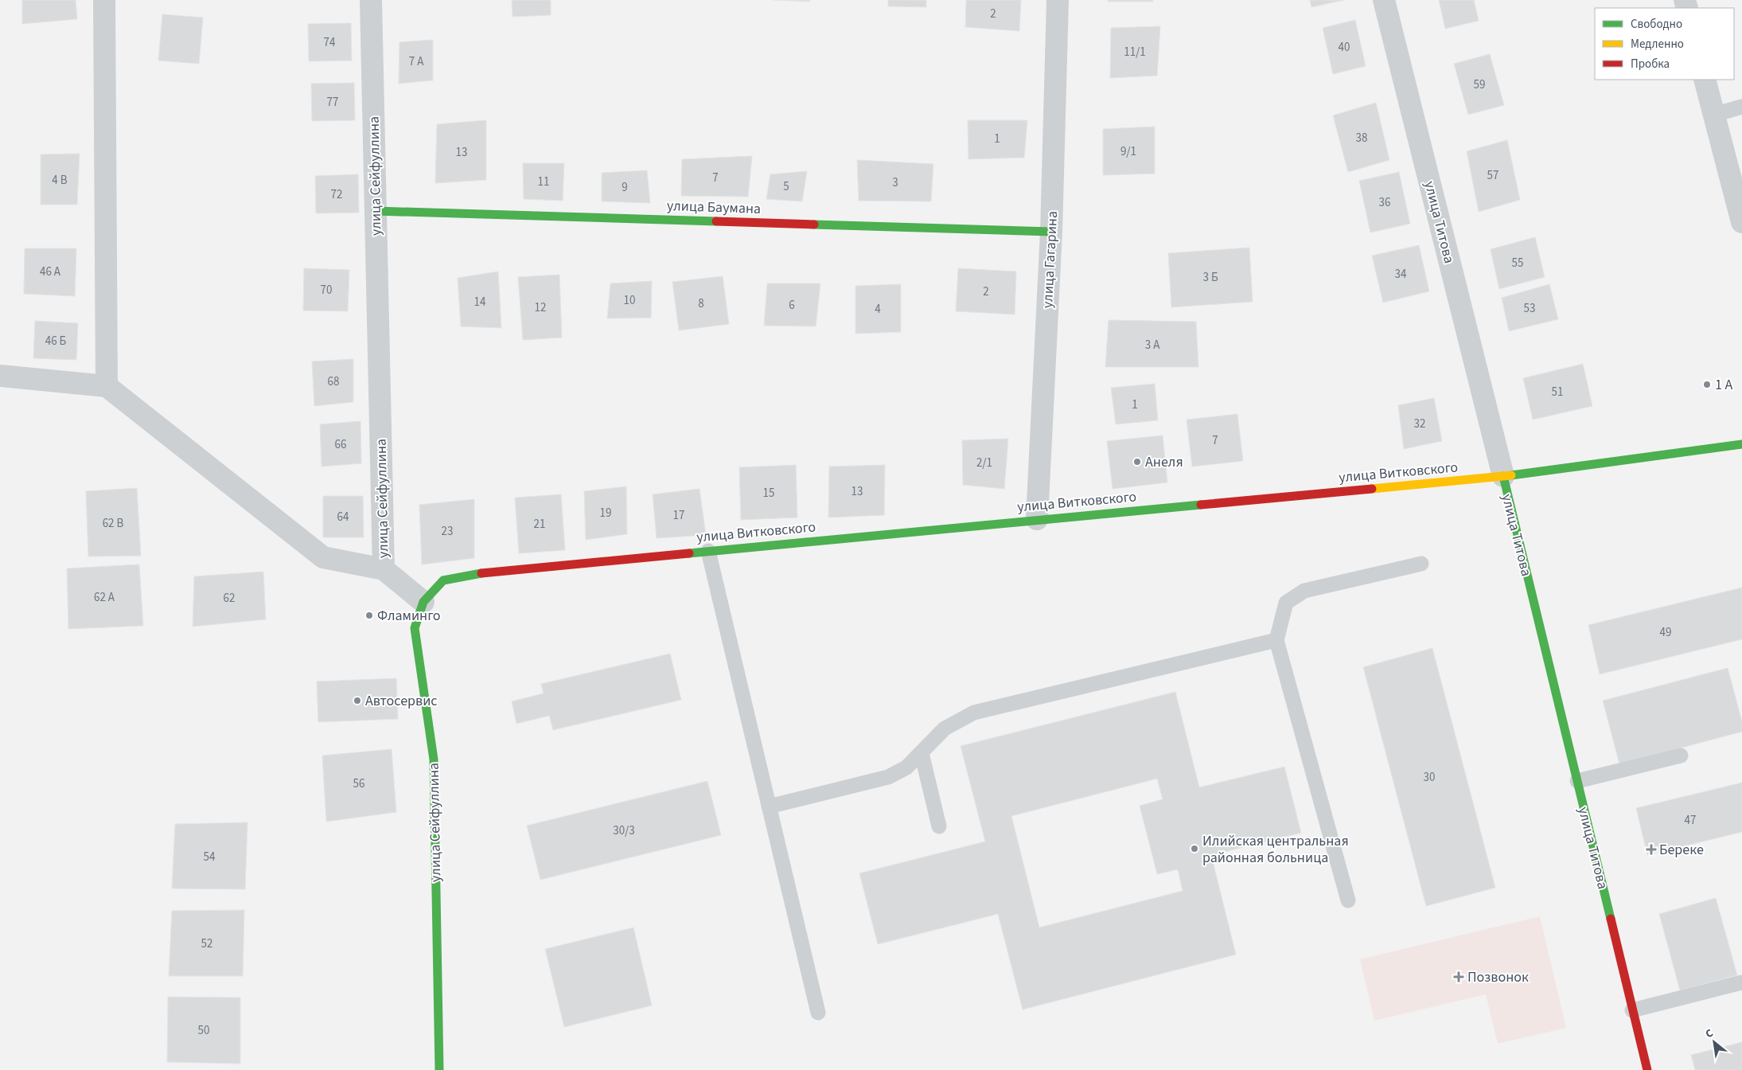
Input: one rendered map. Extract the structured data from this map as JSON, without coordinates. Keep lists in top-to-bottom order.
{
  "streets": {
    "street": [
      "улица Сейфуллина",
      "улица Баумана",
      "улица Титова",
      "улица Гагарина",
      "улица Витковского"
    ]
  },
  "crossings": [
    ["улица Сейфуллина", "улица Баумана"],
    ["улица Сейфуллина", "улица Витковского"],
    ["улица Баумана", "улица Гагарина"],
    ["улица Титова", "улица Витковского"],
    ["улица Гагарина", "улица Витковского"]
  ],
  "places": {
    "other": [
      "1 А",
      "Анеля",
      "Фламинго",
      "Автосервис",
      "Илийская центральная районная больница"
    ],
    "health": ["Береке", "Позвонок"]
  },
  "house_numbers": [
    "2",
    "74",
    "40",
    "11/1",
    "7 А",
    "59",
    "77",
    "38",
    "1",
    "9/1",
    "13",
    "57",
    "7",
    "4 В",
    "11",
    "3",
    "5",
    "9",
    "72",
    "36",
    "55",
    "46 А",
    "34",
    "3 Б",
    "70",
    "2",
    "10",
    "14",
    "8",
    "6",
    "12",
    "53",
    "4",
    "46 Б",
    "3 А",
    "68",
    "51",
    "1",
    "32",
    "7",
    "66",
    "2/1",
    "13",
    "15",
    "19",
    "17",
    "64",
    "62 В",
    "21",
    "23",
    "62 А",
    "62",
    "49",
    "30",
    "56",
    "47",
    "30/3",
    "54",
    "52",
    "50"
  ],
  "legend": ["Свободно", "Медленно", "Пробка"],
  "north": "top left"
}
